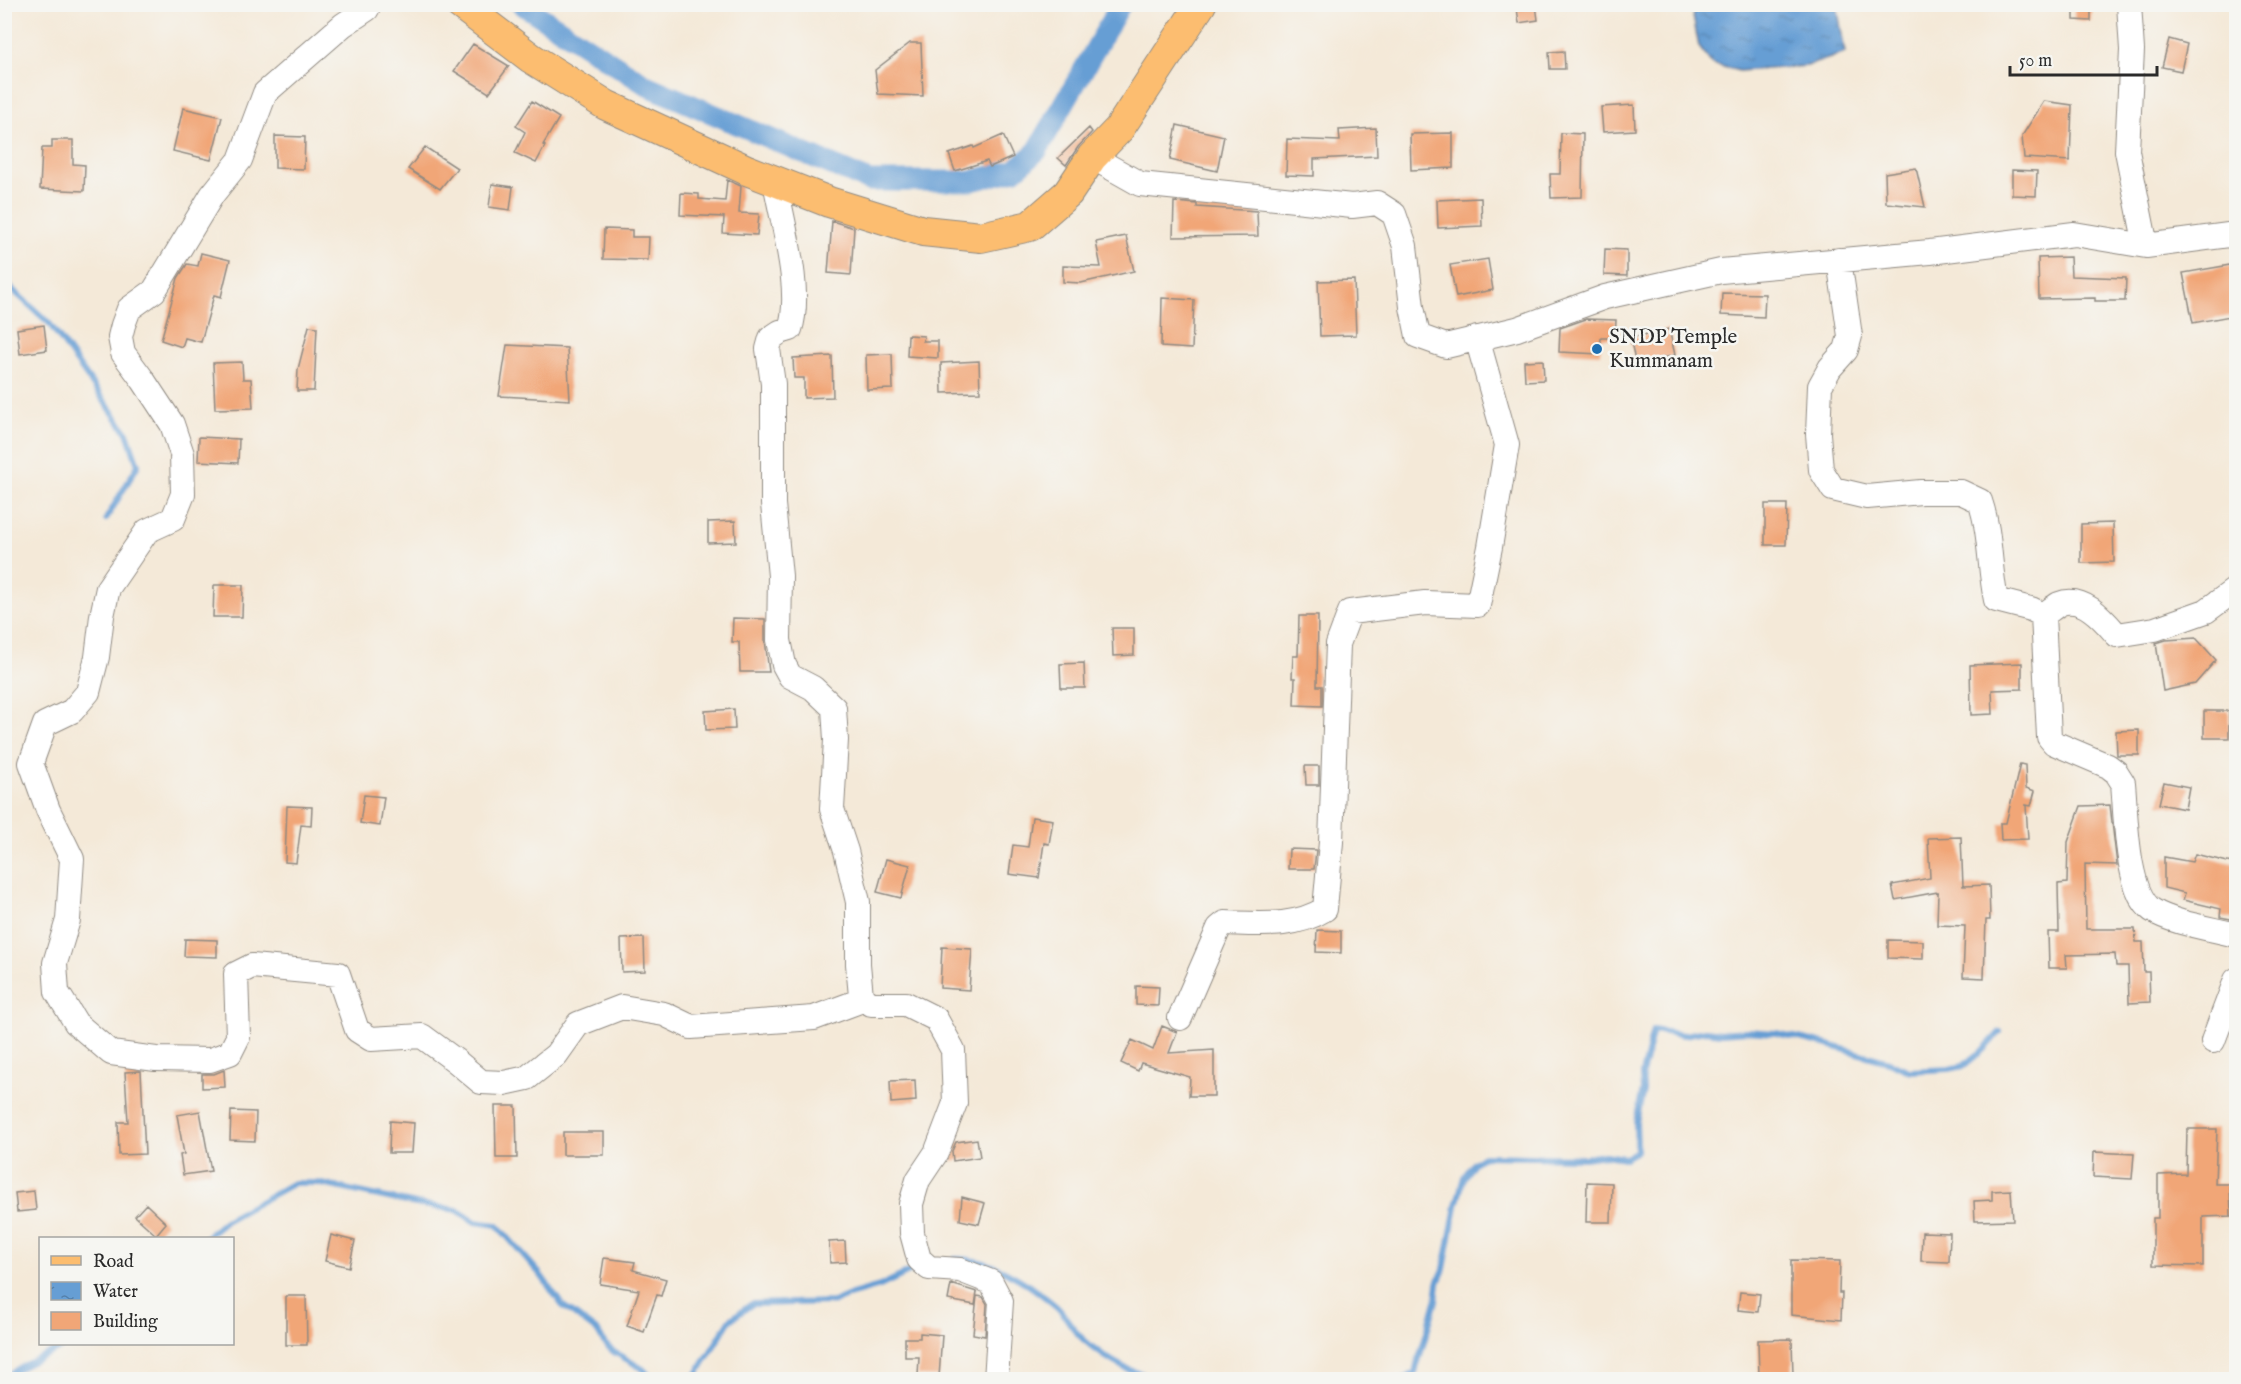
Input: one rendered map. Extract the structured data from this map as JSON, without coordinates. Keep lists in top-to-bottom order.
{
  "places": ["SNDP Temple Kummanam"],
  "legend": ["Road", "Water", "Building"],
  "scale_bar": "50 m"
}
